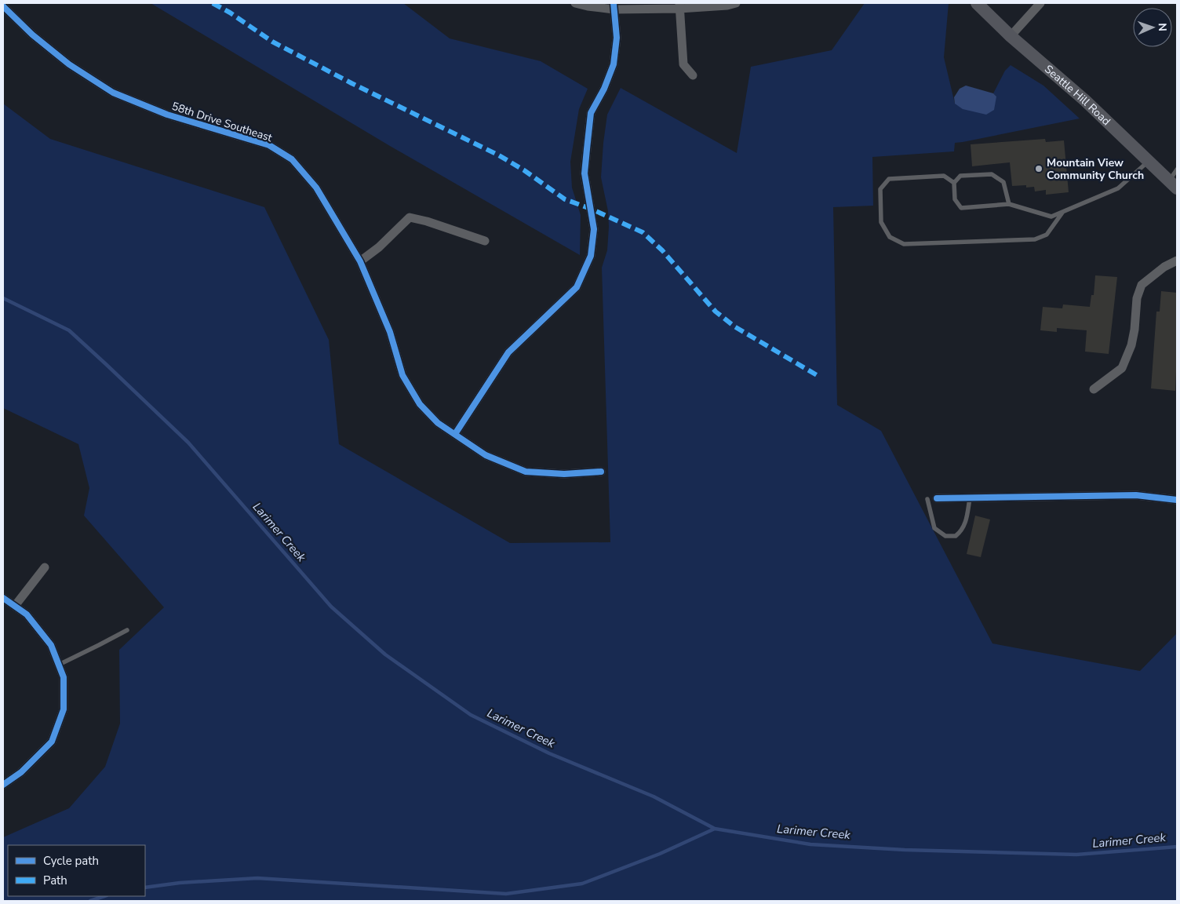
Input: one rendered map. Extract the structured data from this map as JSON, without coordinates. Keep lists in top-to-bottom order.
{
  "streets": {
    "main road": ["Seattle Hill Road"],
    "street": ["58th Drive Southeast"]
  },
  "water": ["Larimer Creek"],
  "places": ["Mountain View Community Church"],
  "legend": ["Cycle path", "Path"],
  "north": "right"
}
